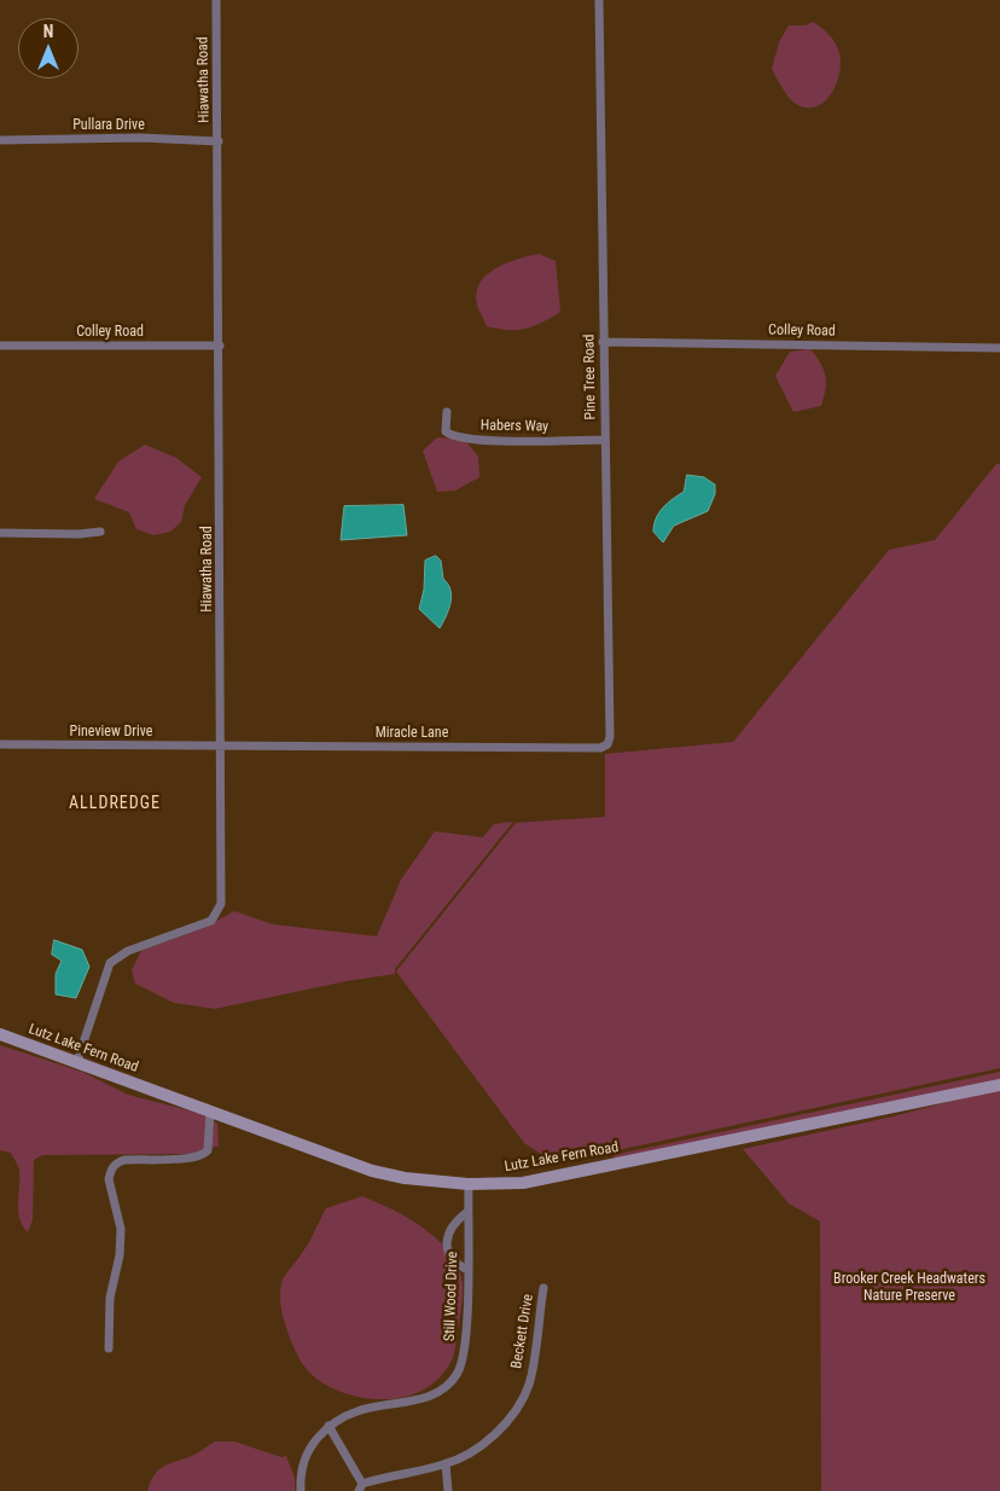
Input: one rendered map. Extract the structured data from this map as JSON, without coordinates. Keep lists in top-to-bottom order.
{
  "streets": {
    "main road": ["Lutz Lake Fern Road"],
    "street": [
      "Hiawatha Road",
      "Pullara Drive",
      "Colley Road",
      "Pine Tree Road",
      "Habers Way",
      "Pineview Drive",
      "Miracle Lane",
      "Still Wood Drive",
      "Beckett Drive"
    ]
  },
  "crossings": [
    ["Hiawatha Road", "Pullara Drive"],
    ["Hiawatha Road", "Colley Road"],
    ["Hiawatha Road", "Pineview Drive"],
    ["Hiawatha Road", "Miracle Lane"],
    ["Hiawatha Road", "Lutz Lake Fern Road"],
    ["Colley Road", "Pine Tree Road"],
    ["Pine Tree Road", "Habers Way"],
    ["Pine Tree Road", "Miracle Lane"],
    ["Pineview Drive", "Miracle Lane"],
    ["Lutz Lake Fern Road", "Still Wood Drive"]
  ],
  "districts": ["ALLDREDGE"],
  "parks": ["Brooker Creek Headwaters Nature Preserve"],
  "north": "top"
}
